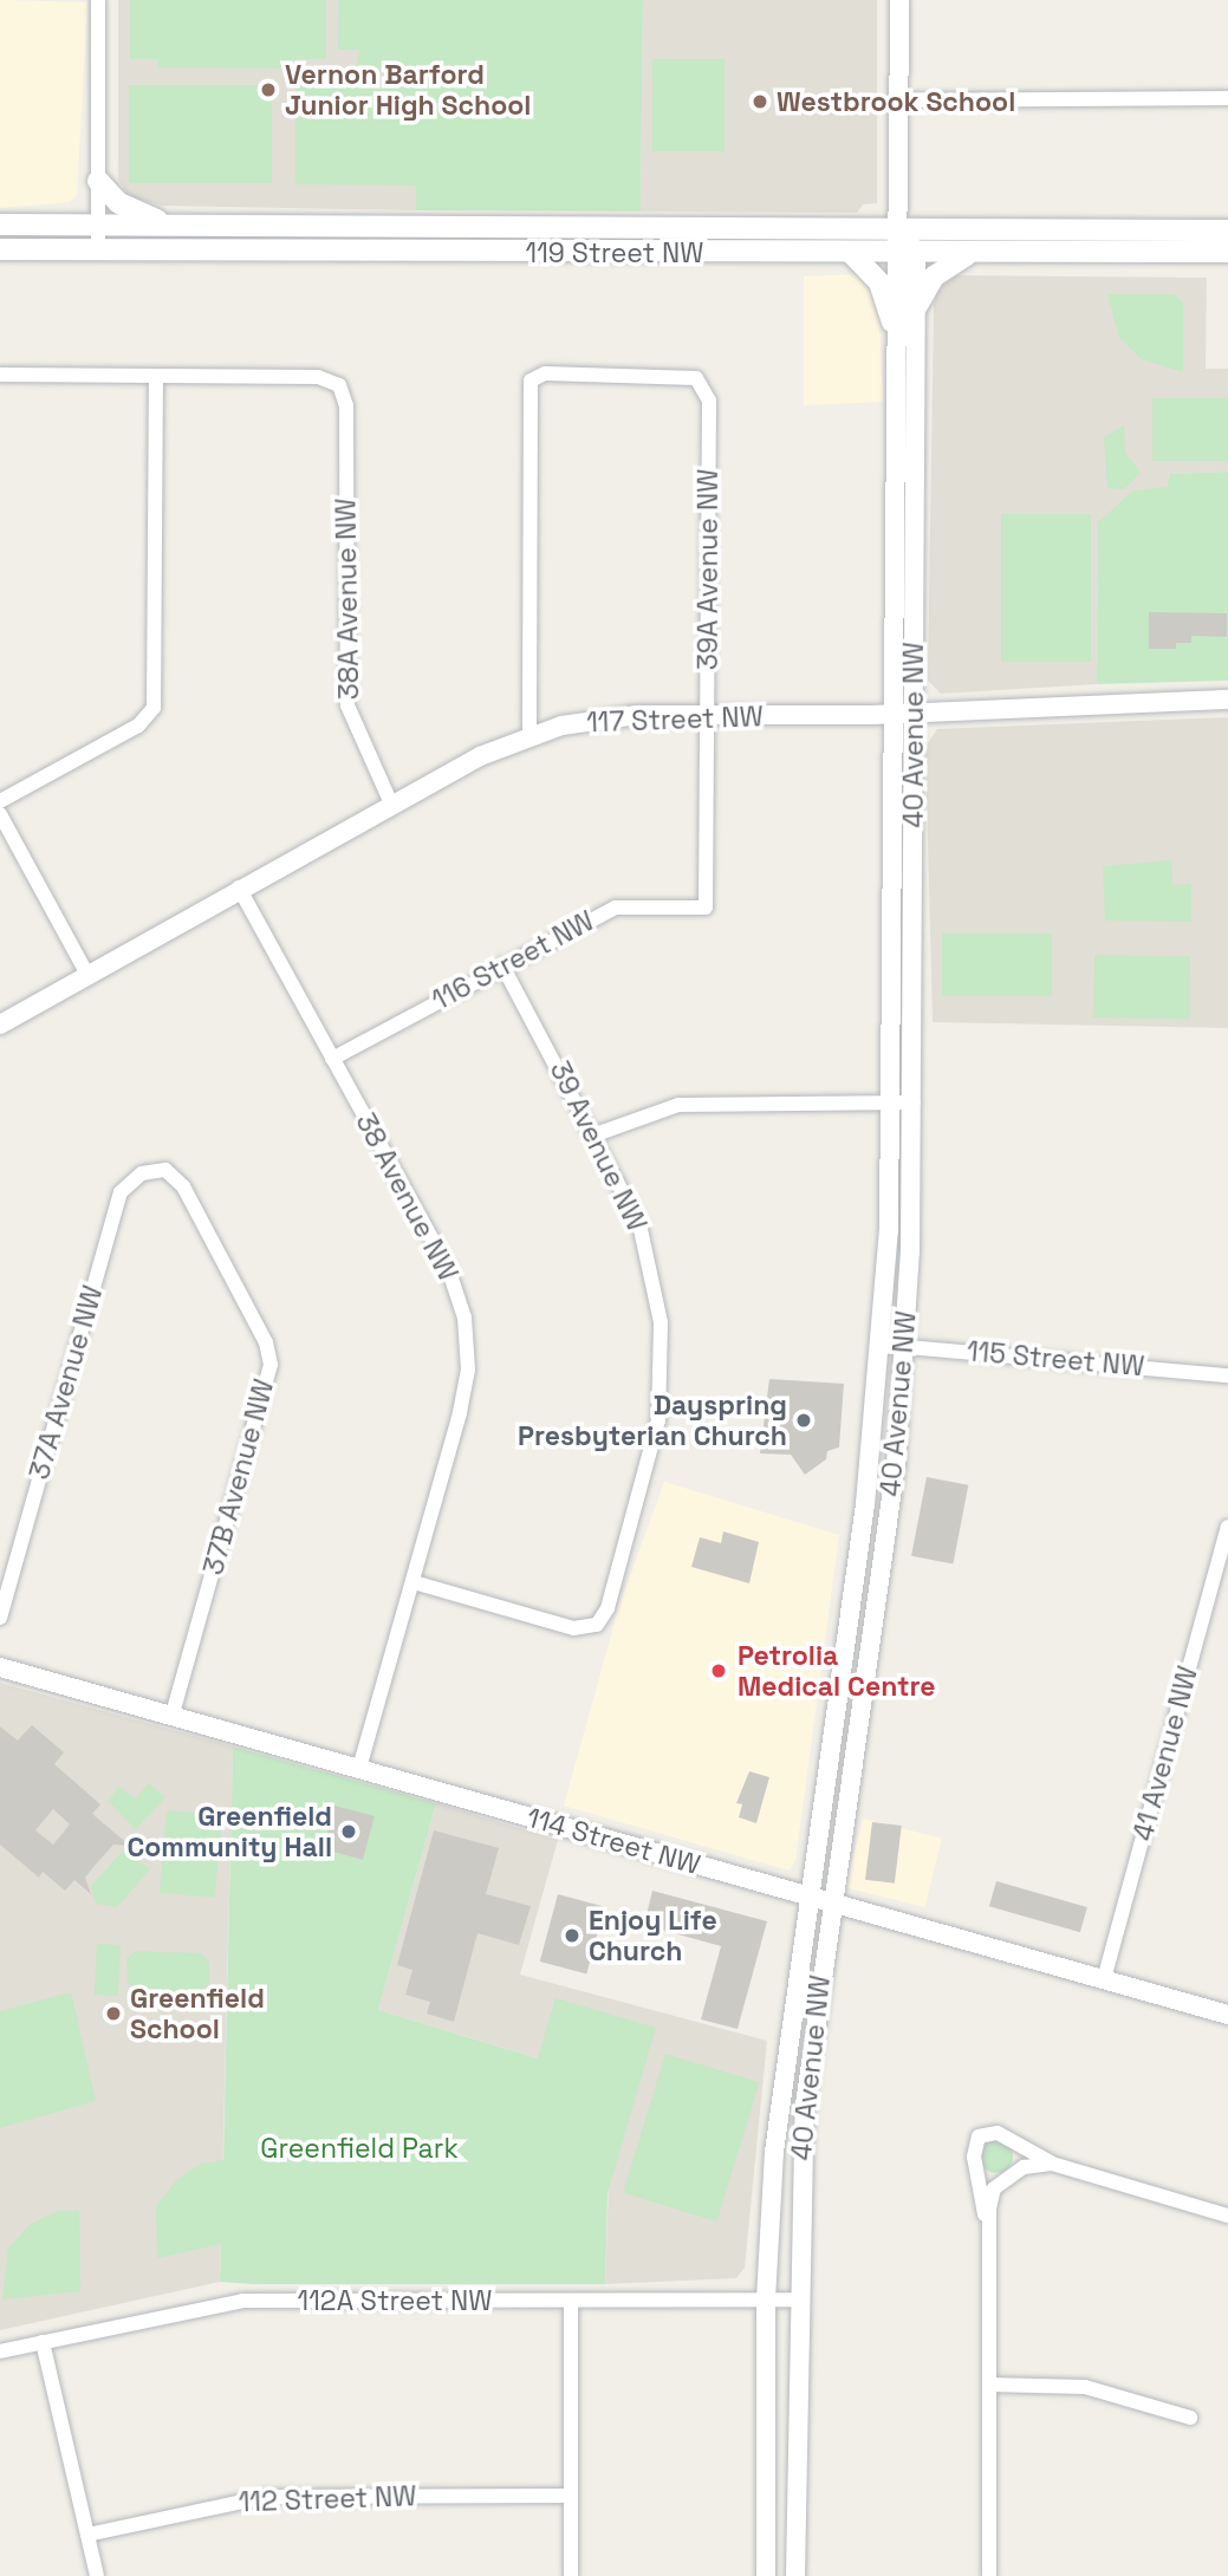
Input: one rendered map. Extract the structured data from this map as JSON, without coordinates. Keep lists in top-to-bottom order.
{
  "streets": {
    "main road": ["119 Street NW"],
    "street": [
      "39A Avenue NW",
      "38A Avenue NW",
      "117 Street NW",
      "40 Avenue NW",
      "116 Street NW",
      "39 Avenue NW",
      "38 Avenue NW",
      "115 Street NW",
      "37A Avenue NW",
      "37B Avenue NW",
      "41 Avenue NW",
      "114 Street NW",
      "112A Street NW",
      "112 Street NW"
    ]
  },
  "crossings": [
    ["119 Street NW", "40 Avenue NW"],
    ["39A Avenue NW", "117 Street NW"],
    ["39A Avenue NW", "116 Street NW"],
    ["38A Avenue NW", "117 Street NW"],
    ["117 Street NW", "40 Avenue NW"],
    ["117 Street NW", "38 Avenue NW"],
    ["40 Avenue NW", "115 Street NW"],
    ["40 Avenue NW", "114 Street NW"],
    ["40 Avenue NW", "112A Street NW"],
    ["116 Street NW", "39 Avenue NW"],
    ["116 Street NW", "38 Avenue NW"],
    ["39 Avenue NW", "38 Avenue NW"],
    ["38 Avenue NW", "114 Street NW"],
    ["37A Avenue NW", "37B Avenue NW"],
    ["37B Avenue NW", "114 Street NW"],
    ["41 Avenue NW", "114 Street NW"]
  ],
  "parks": ["Greenfield Park"],
  "places": [
    "Vernon Barford Junior High School",
    "Westbrook School",
    "Dayspring Presbyterian Church",
    "Petrolia Medical Centre",
    "Greenfield Community Hall",
    "Enjoy Life Church",
    "Greenfield School"
  ]
}
